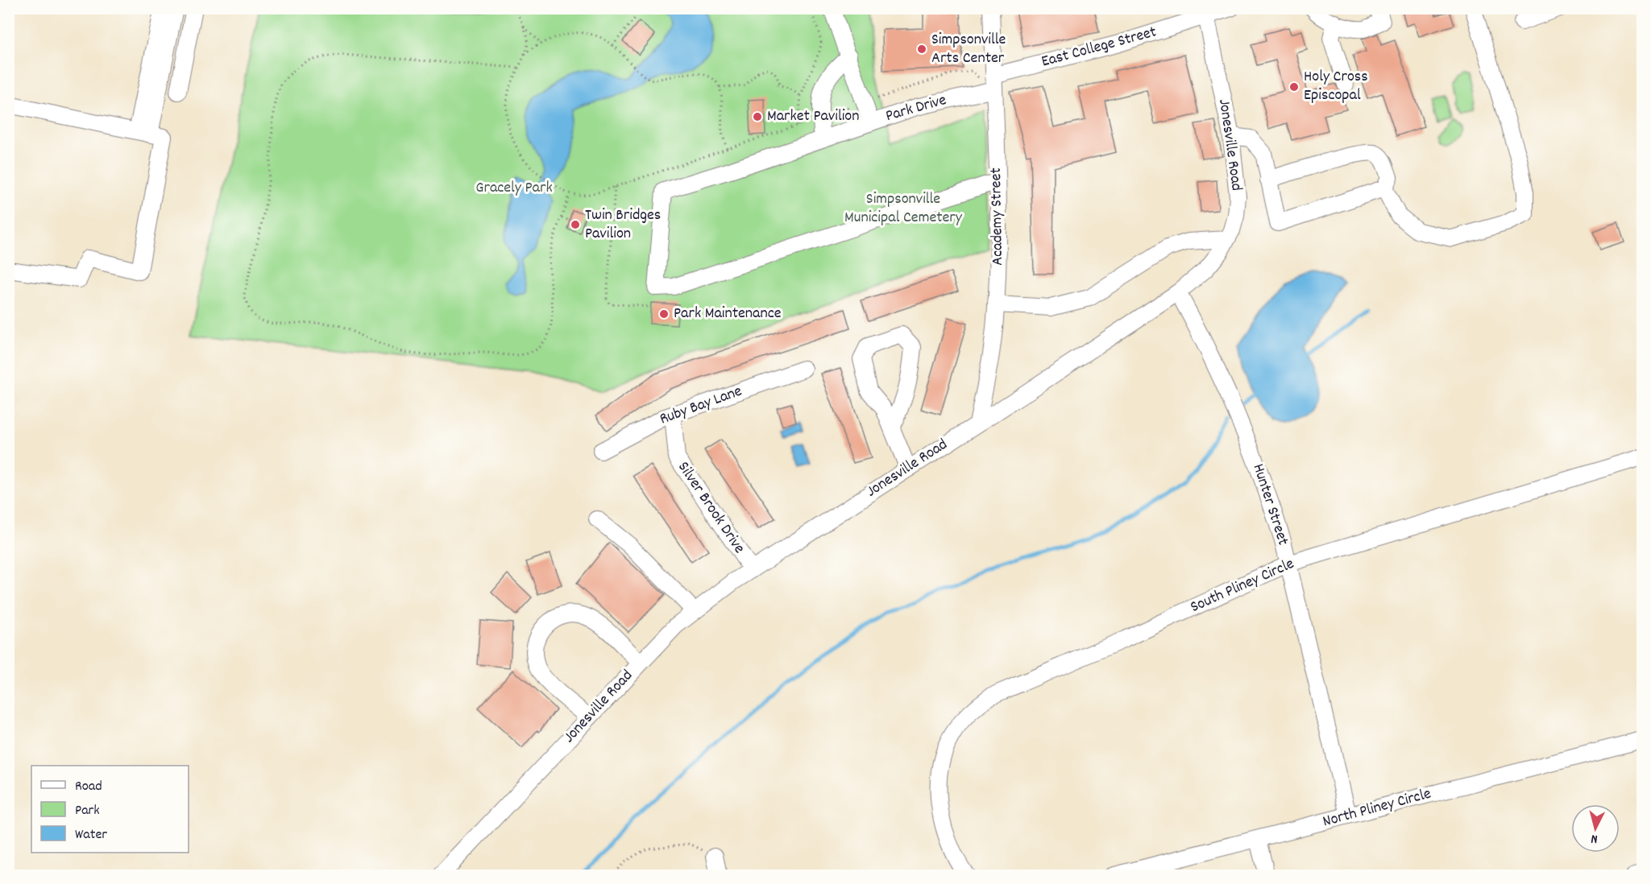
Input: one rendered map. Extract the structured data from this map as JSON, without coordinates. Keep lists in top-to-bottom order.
{
  "streets": {
    "street": [
      "East College Street",
      "Park Drive",
      "Jonesville Road",
      "Academy Street",
      "Ruby Bay Lane",
      "Hunter Street",
      "Silver Brook Drive",
      "South Pliney Circle",
      "North Pliney Circle"
    ]
  },
  "crossings": [
    ["East College Street", "Park Drive"],
    ["East College Street", "Jonesville Road"],
    ["East College Street", "Academy Street"],
    ["Park Drive", "Academy Street"],
    ["Jonesville Road", "Academy Street"],
    ["Jonesville Road", "Hunter Street"],
    ["Jonesville Road", "Silver Brook Drive"],
    ["Ruby Bay Lane", "Silver Brook Drive"],
    ["Hunter Street", "South Pliney Circle"],
    ["Hunter Street", "North Pliney Circle"]
  ],
  "parks": ["Gracely Park", "Simpsonville Municipal Cemetery"],
  "places": [
    "Simpsonville Arts Center",
    "Holy Cross Episcopal",
    "Market Pavilion",
    "Twin Bridges Pavilion",
    "Park Maintenance"
  ],
  "legend": ["Road", "Park", "Water"],
  "north": "bottom"
}
